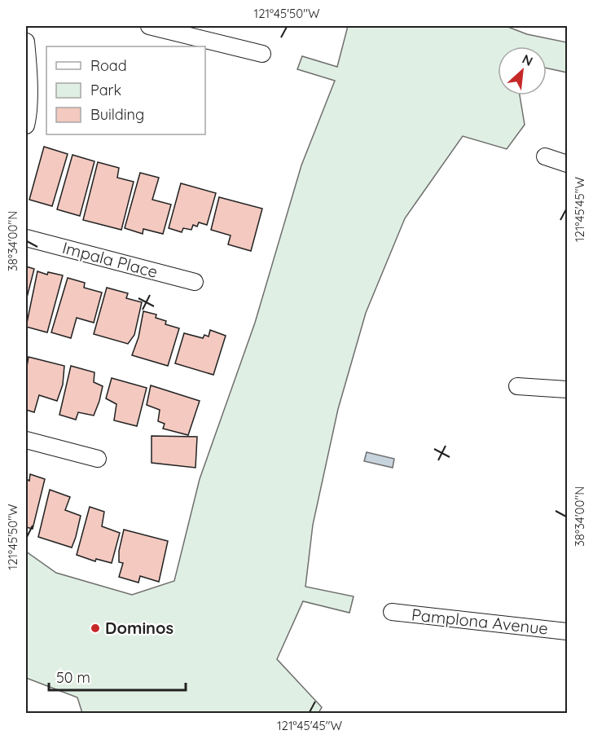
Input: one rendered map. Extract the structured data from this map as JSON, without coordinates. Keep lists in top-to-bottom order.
{
  "streets": {
    "street": ["Impala Place", "Pamplona Avenue"]
  },
  "places": ["Dominos"],
  "legend": ["Road", "Park", "Building"],
  "scale_bar": "50 m",
  "north": "top right",
  "coordinates": ["121°45'50\"W", "121°45'45\"W", "38°34'00\"N"]
}
